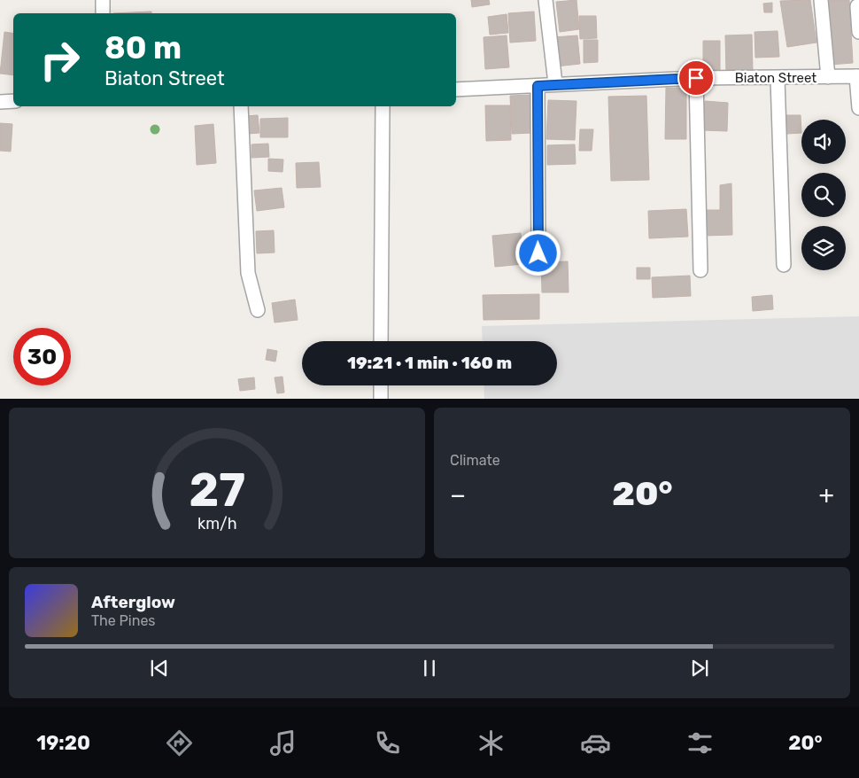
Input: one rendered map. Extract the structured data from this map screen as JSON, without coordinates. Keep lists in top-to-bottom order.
{
  "streets": {
    "street": ["Biaton Street"]
  },
  "page": {
    "turn": ["80 m", "Biaton Street"],
    "limit": "30",
    "trip": "19:21 · 1 min · 160 m",
    "tile": "Climate",
    "heat": ["−", "20°", "+"],
    "song": ["Afterglow", "The Pines"],
    "tabs": ["19:20", "20°"],
    "gauge": ["27", "km/h"]
  }
}
